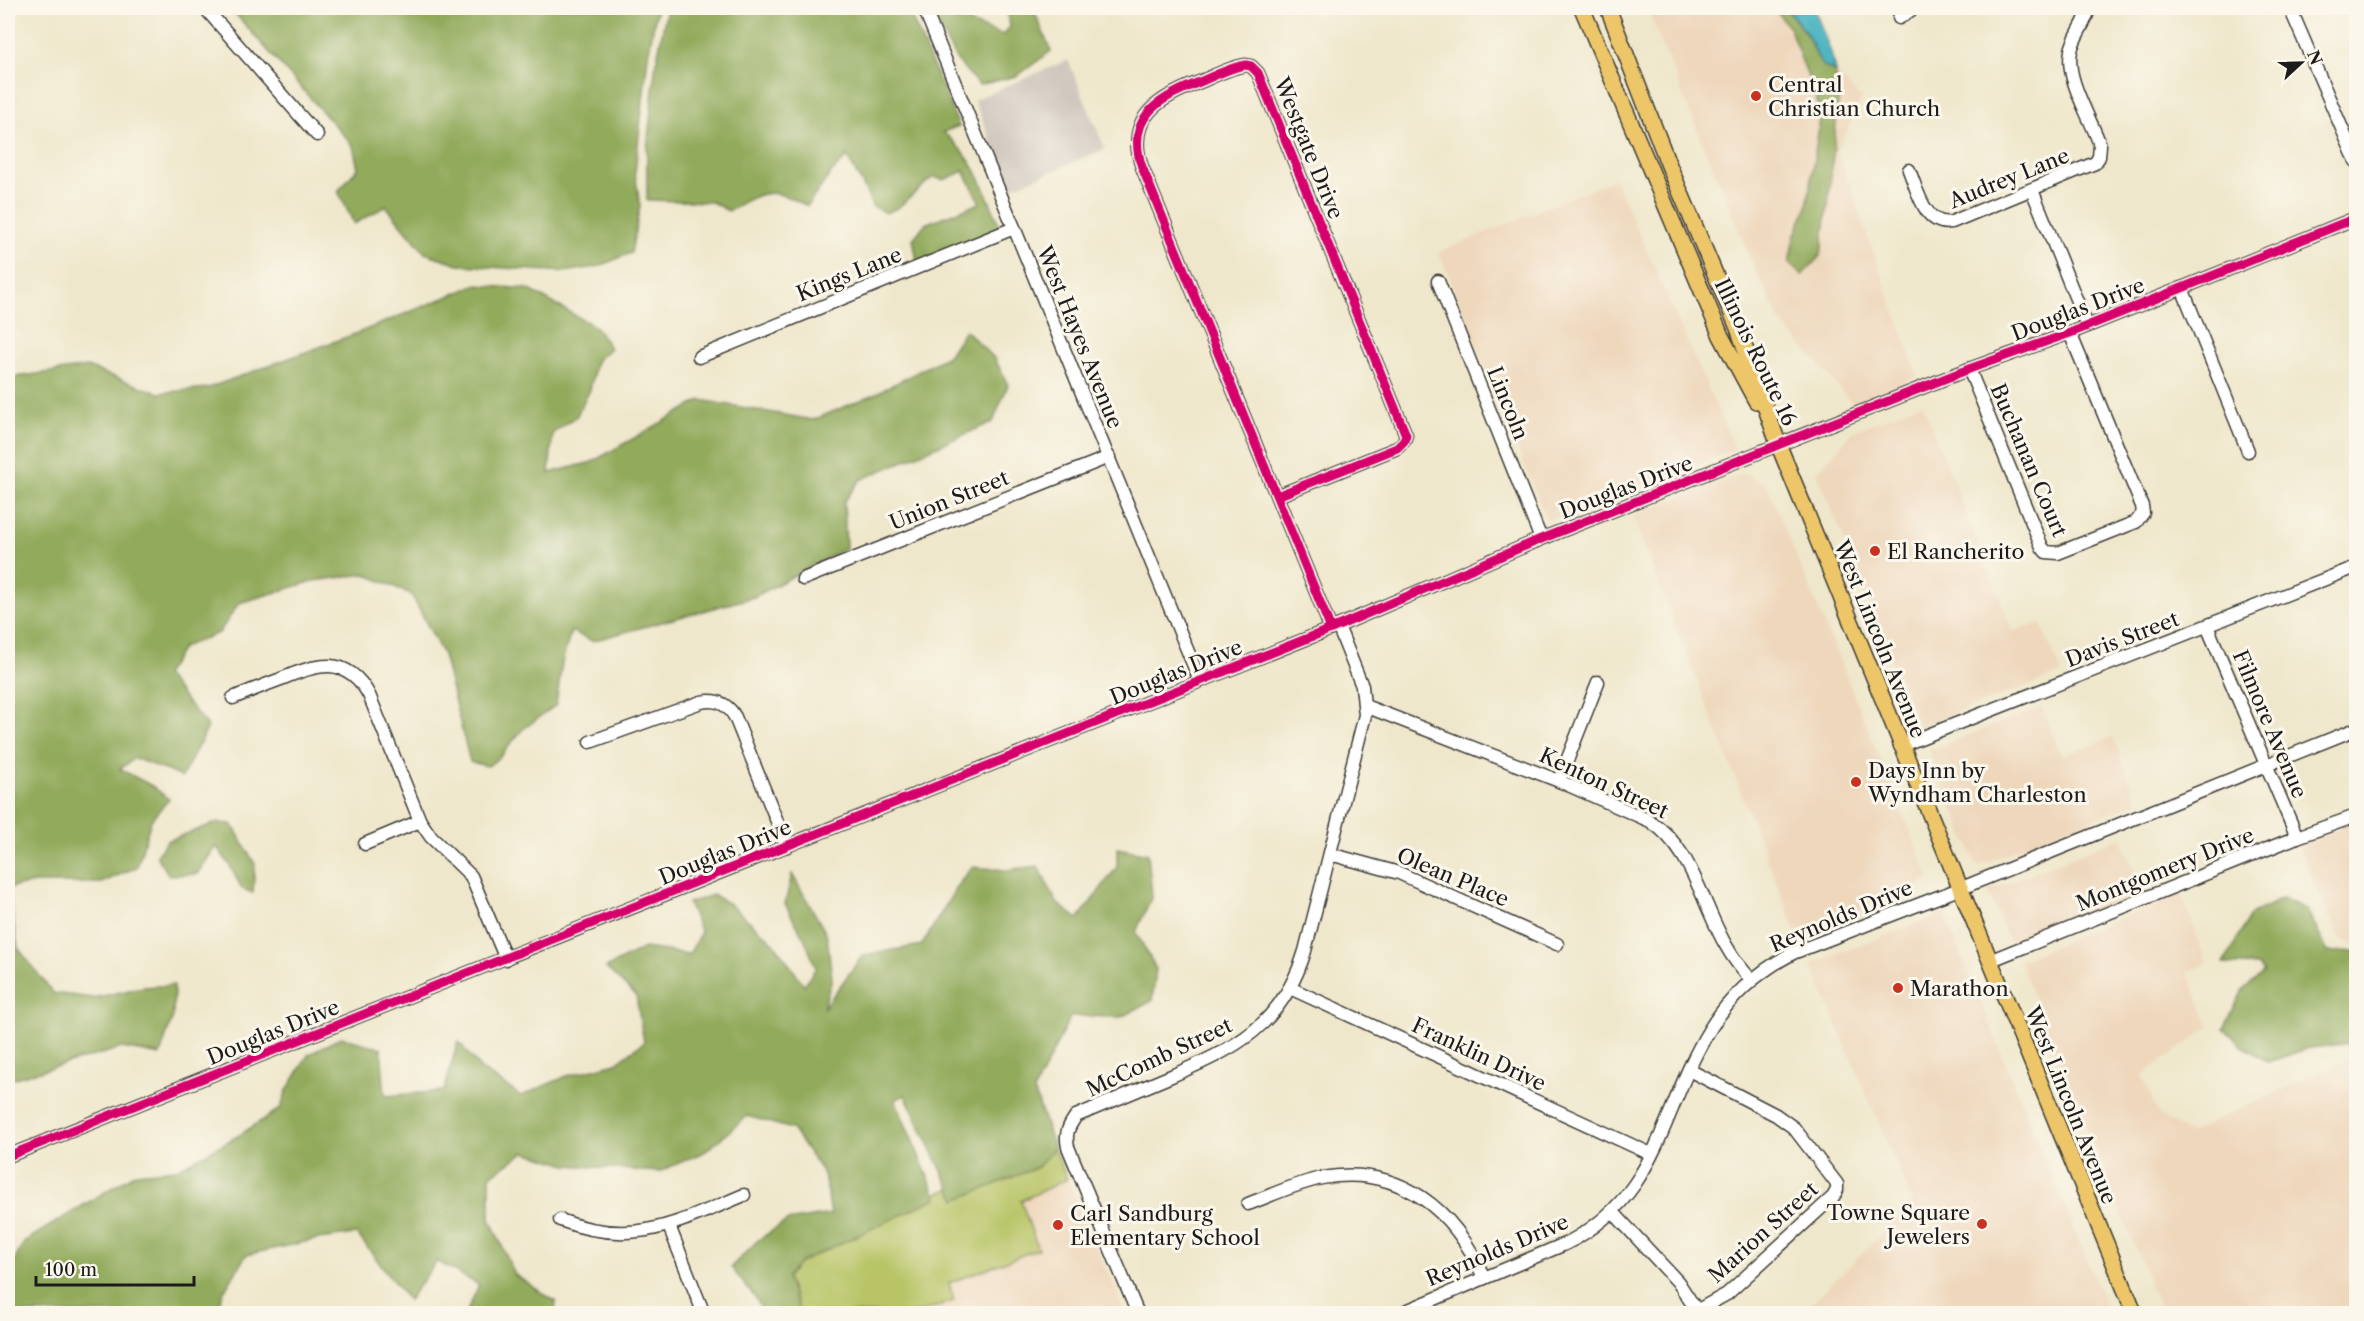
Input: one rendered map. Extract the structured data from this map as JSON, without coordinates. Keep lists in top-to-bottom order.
{
  "streets": {
    "main road": ["Illinois Route 16", "West Lincoln Avenue"],
    "street": [
      "Westgate Drive",
      "Audrey Lane",
      "Kings Lane",
      "Douglas Drive",
      "West Hayes Avenue",
      "Lincoln",
      "Buchanan Court",
      "Union Street",
      "Davis Street",
      "Filmore Avenue",
      "Kenton Street",
      "Montgomery Drive",
      "Olean Place",
      "Reynolds Drive",
      "Franklin Drive",
      "McComb Street",
      "Marion Street"
    ]
  },
  "crossings": [
    ["Westgate Drive", "Douglas Drive"],
    ["Westgate Drive", "McComb Street"],
    ["Kings Lane", "West Hayes Avenue"],
    ["Douglas Drive", "West Hayes Avenue"],
    ["Douglas Drive", "Illinois Route 16"],
    ["Douglas Drive", "Lincoln"],
    ["Douglas Drive", "Buchanan Court"],
    ["Douglas Drive", "West Lincoln Avenue"],
    ["Douglas Drive", "McComb Street"],
    ["West Hayes Avenue", "Union Street"],
    ["Illinois Route 16", "West Lincoln Avenue"],
    ["West Lincoln Avenue", "Davis Street"],
    ["West Lincoln Avenue", "Montgomery Drive"],
    ["West Lincoln Avenue", "Reynolds Drive"],
    ["Davis Street", "Filmore Avenue"],
    ["Filmore Avenue", "Montgomery Drive"],
    ["Filmore Avenue", "Reynolds Drive"],
    ["Kenton Street", "Reynolds Drive"],
    ["Kenton Street", "McComb Street"],
    ["Olean Place", "McComb Street"],
    ["Reynolds Drive", "Franklin Drive"],
    ["Reynolds Drive", "Marion Street"],
    ["Franklin Drive", "McComb Street"]
  ],
  "places": [
    "Central Christian Church",
    "El Rancherito",
    "Days Inn by Wyndham Charleston",
    "Marathon",
    "Towne Square Jewelers",
    "Carl Sandburg Elementary School"
  ],
  "scale_bar": "100 m",
  "north": "right"
}
